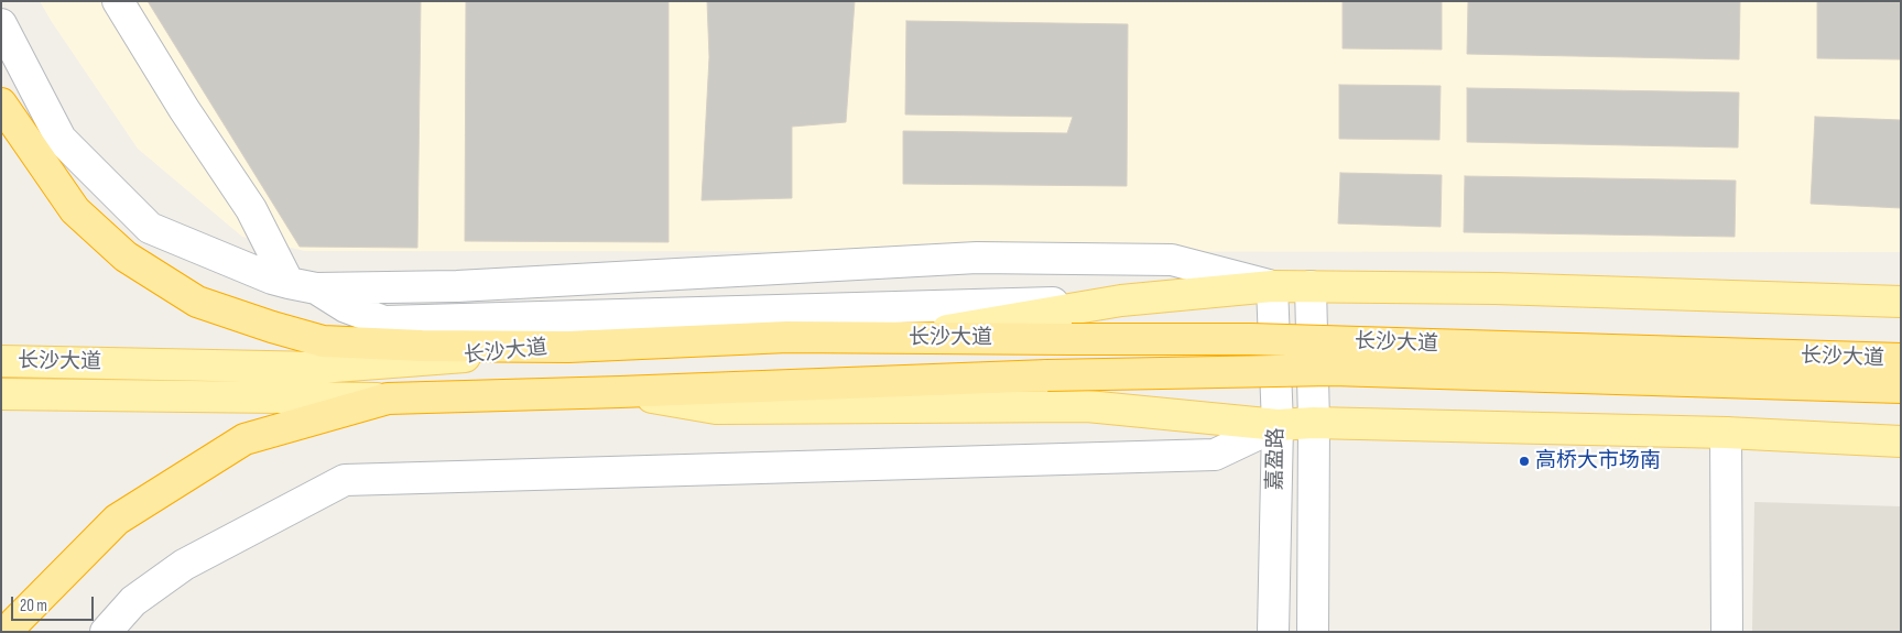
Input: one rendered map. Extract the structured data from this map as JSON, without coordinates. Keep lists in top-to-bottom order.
{
  "streets": {
    "highway": ["长沙大道"],
    "street": ["嘉盈路"]
  },
  "places": ["高桥大市场南"],
  "scale_bar": "20 m"
}
